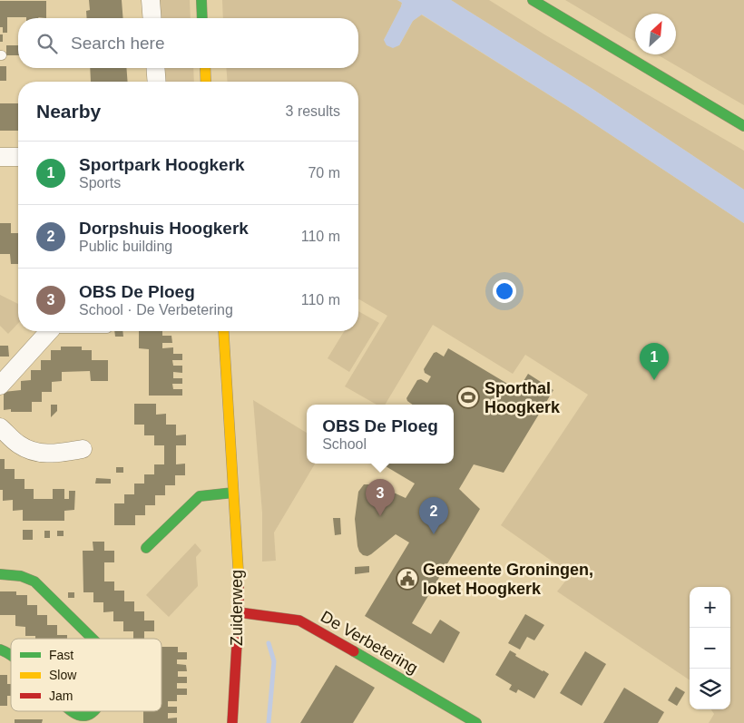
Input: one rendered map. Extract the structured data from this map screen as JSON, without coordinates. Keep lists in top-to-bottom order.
{
  "streets": {
    "street": ["Zuiderweg", "De Verbetering"]
  },
  "crossings": [
    ["Zuiderweg", "De Verbetering"]
  ],
  "places": {
    "sports": ["Sporthal Hoogkerk"],
    "public building": ["Gemeente Groningen, loket Hoogkerk"]
  },
  "legend": ["Fast", "Slow", "Jam"],
  "north": "top right",
  "page": {
    "search": "Search here",
    "heading": ["Nearby", "3 results"],
    "list": [
      {
        "mark": "1",
        "name": "Sportpark Hoogkerk",
        "note": "Sports",
        "value": "70 m"
      },
      {
        "mark": "2",
        "name": "Dorpshuis Hoogkerk",
        "note": "Public building",
        "value": "110 m"
      },
      {
        "mark": "3",
        "name": "OBS De Ploeg",
        "note": "School · De Verbetering",
        "value": "110 m"
      }
    ],
    "pins": ["1", "3", "2"],
    "popup": ["OBS De Ploeg", "School"],
    "map_buttons": ["+", "−"]
  }
}
